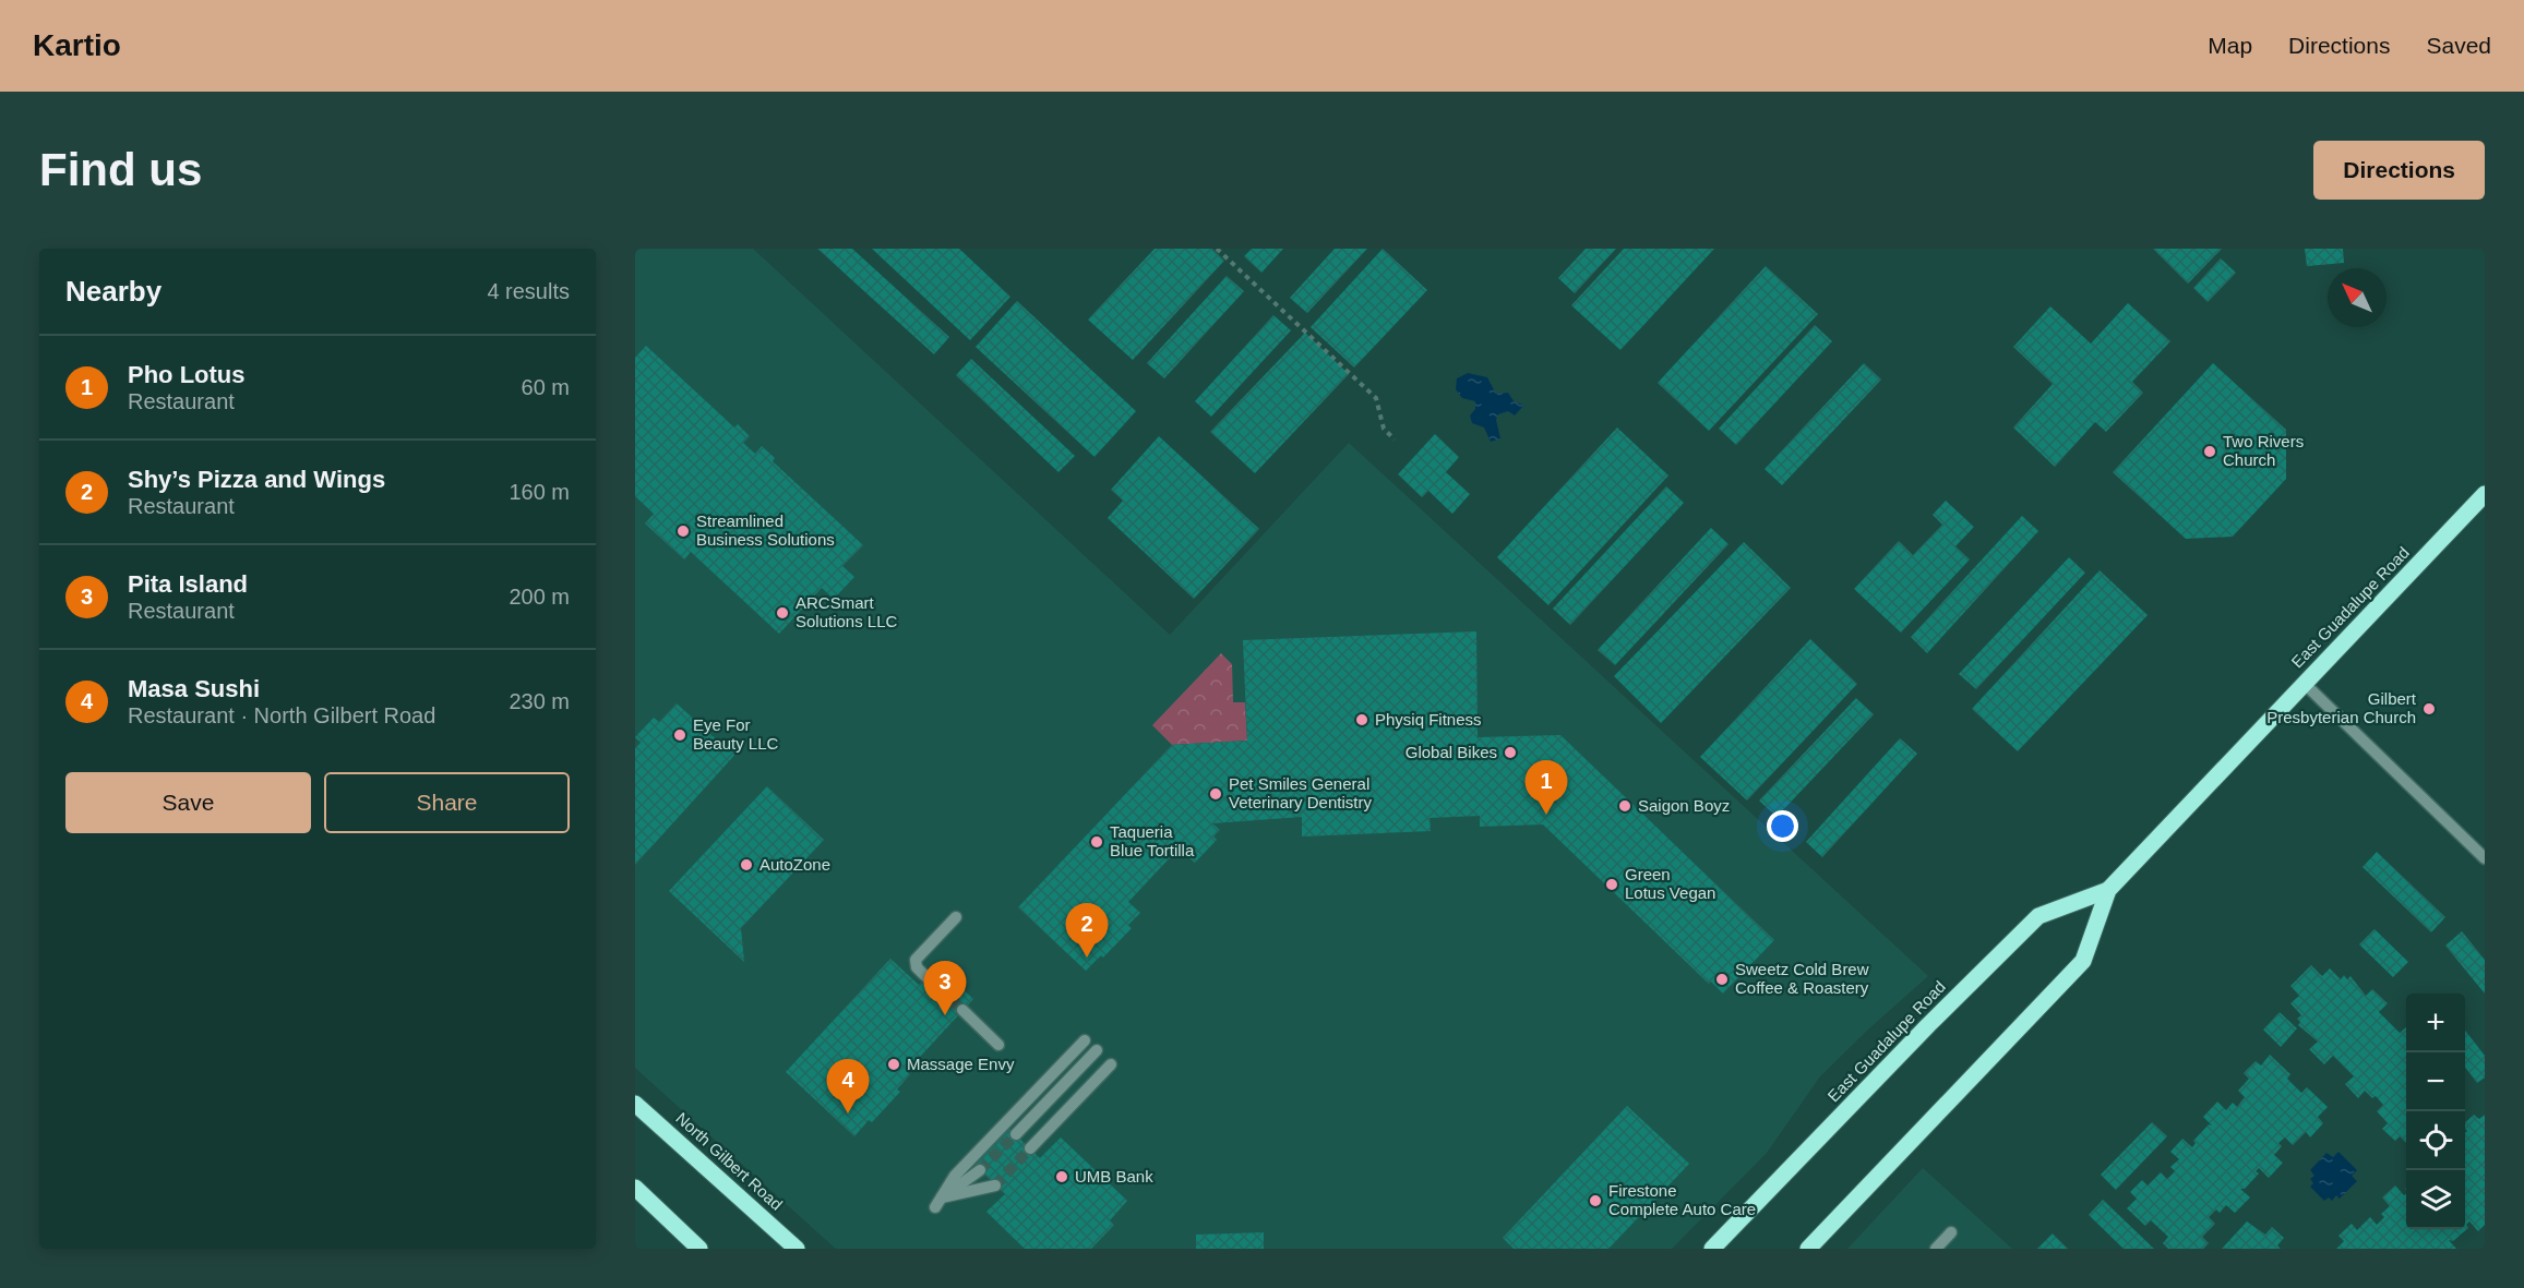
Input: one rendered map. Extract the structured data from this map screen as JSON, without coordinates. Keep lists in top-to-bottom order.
{
  "streets": {
    "main road": ["East Guadalupe Road", "North Gilbert Road"]
  },
  "places": [
    "Two Rivers Church",
    "Streamlined Business Solutions",
    "ARCSmart Solutions LLC",
    "Gilbert Presbyterian Church",
    "Physiq Fitness",
    "Eye For Beauty LLC",
    "Global Bikes",
    "Pet Smiles General Veterinary Dentistry",
    "Saigon Boyz",
    "Taqueria Blue Tortilla",
    "AutoZone",
    "Green Lotus Vegan",
    "Sweetz Cold Brew Coffee & Roastery",
    "Massage Envy",
    "UMB Bank",
    "Firestone Complete Auto Care"
  ],
  "north": "top left",
  "page": {
    "header": "Kartio",
    "nav": ["Map", "Directions", "Saved"],
    "buttons": [
      "Directions",
      ["Save", "Share"]
    ],
    "title": "Find us",
    "heading": ["Nearby", "4 results"],
    "list": [
      {
        "mark": "1",
        "name": "Pho Lotus",
        "note": "Restaurant",
        "value": "60 m"
      },
      {
        "mark": "2",
        "name": "Shy’s Pizza and Wings",
        "note": "Restaurant",
        "value": "160 m"
      },
      {
        "mark": "3",
        "name": "Pita Island",
        "note": "Restaurant",
        "value": "200 m"
      },
      {
        "mark": "4",
        "name": "Masa Sushi",
        "note": "Restaurant · North Gilbert Road",
        "value": "230 m"
      }
    ],
    "pins": [
      "1",
      "2",
      "3",
      "4"
    ],
    "map_buttons": ["+", "−"]
  }
}
